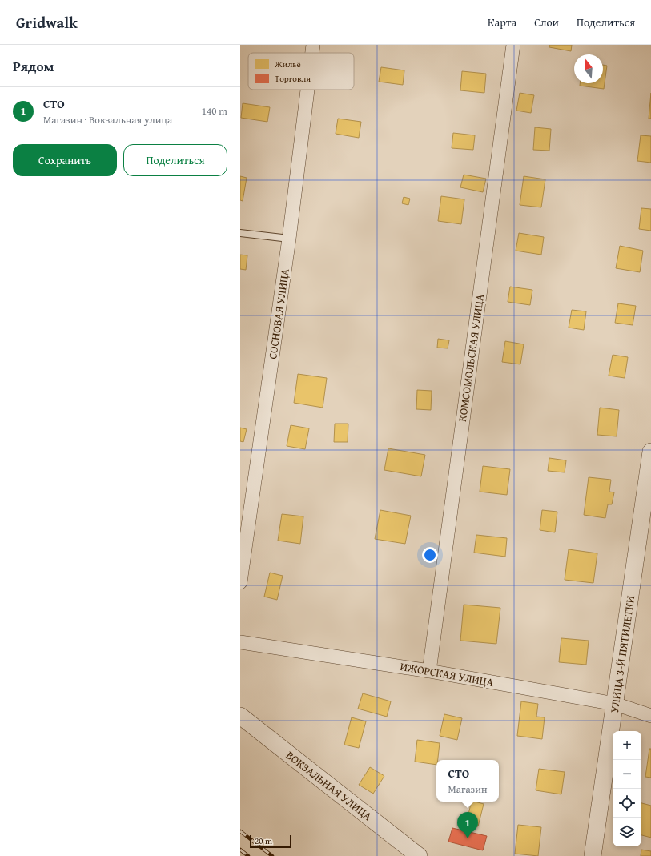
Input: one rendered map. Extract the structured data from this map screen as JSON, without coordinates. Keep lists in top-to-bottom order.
{
  "streets": {
    "street": [
      "СОСНОВАЯ УЛИЦА",
      "КОМСОМОЛЬСКАЯ УЛИЦА",
      "УЛИЦА 3-Й ПЯТИЛЕТКИ",
      "ИЖОРСКАЯ УЛИЦА",
      "ВОКЗАЛЬНАЯ УЛИЦА"
    ]
  },
  "crossings": [
    ["КОМСОМОЛЬСКАЯ УЛИЦА", "ИЖОРСКАЯ УЛИЦА"],
    ["УЛИЦА 3-Й ПЯТИЛЕТКИ", "ИЖОРСКАЯ УЛИЦА"]
  ],
  "legend": ["Жильё", "Торговля"],
  "scale_bar": "20 m",
  "north": "top",
  "page": {
    "header": "Gridwalk",
    "nav": ["Карта", "Слои", "Поделиться"],
    "heading": "Рядом",
    "list": [
      {
        "mark": "1",
        "name": "СТО",
        "note": "Магазин · Вокзальная улица",
        "value": "140 m"
      }
    ],
    "buttons": ["Сохранить", "Поделиться"],
    "map_buttons": ["+", "−"],
    "popup": ["СТО", "Магазин"],
    "pins": "1",
    "scale": "20 m"
  }
}
